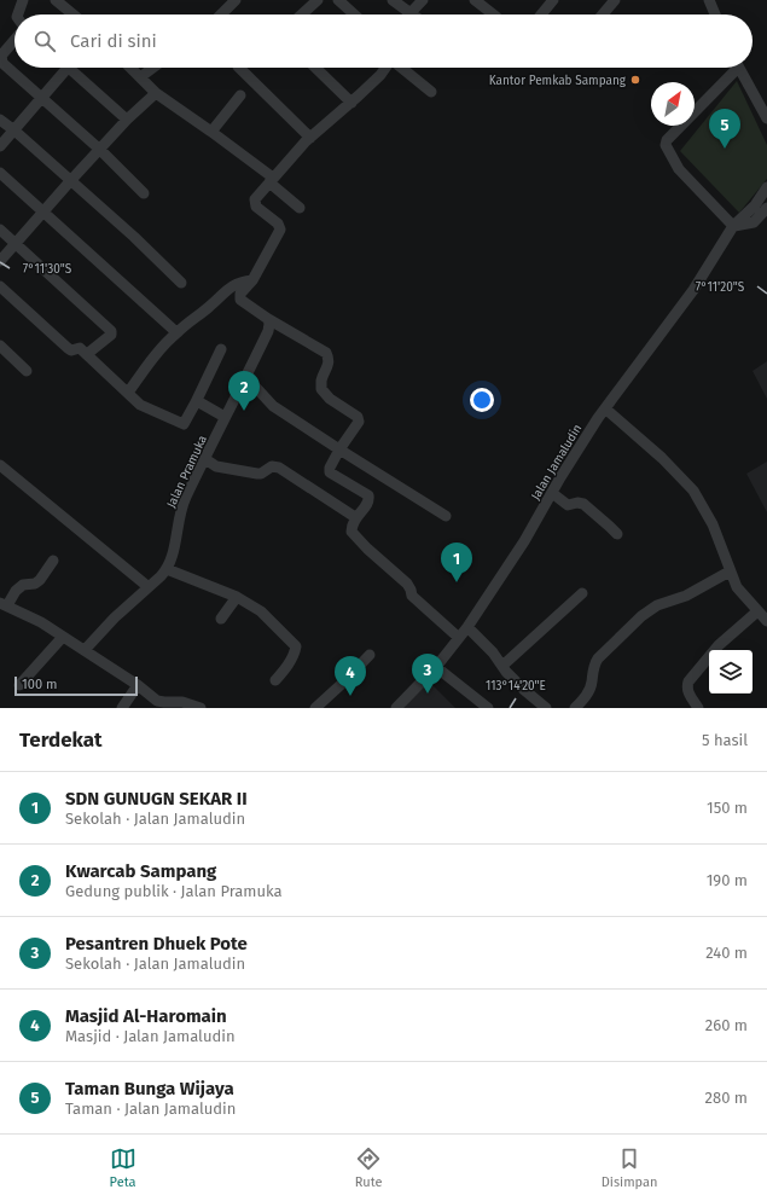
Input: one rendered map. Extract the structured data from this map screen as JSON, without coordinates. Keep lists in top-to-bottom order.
{
  "streets": {
    "street": ["Jalan Jamaludin", "Jalan Pramuka"]
  },
  "places": ["Kantor Pemkab Sampang"],
  "scale_bar": "100 m",
  "north": "top right",
  "page": {
    "search": "Cari di sini",
    "pins": [
      "5",
      "2",
      "1",
      "3",
      "4"
    ],
    "scale": "100 m",
    "heading": ["Terdekat", "5 hasil"],
    "list": [
      {
        "mark": "1",
        "name": "SDN GUNUGN SEKAR II",
        "note": "Sekolah · Jalan Jamaludin",
        "value": "150 m"
      },
      {
        "mark": "2",
        "name": "Kwarcab Sampang",
        "note": "Gedung publik · Jalan Pramuka",
        "value": "190 m"
      },
      {
        "mark": "3",
        "name": "Pesantren Dhuek Pote",
        "note": "Sekolah · Jalan Jamaludin",
        "value": "240 m"
      },
      {
        "mark": "4",
        "name": "Masjid Al-Haromain",
        "note": "Masjid · Jalan Jamaludin",
        "value": "260 m"
      },
      {
        "mark": "5",
        "name": "Taman Bunga Wijaya",
        "note": "Taman · Jalan Jamaludin",
        "value": "280 m"
      }
    ],
    "nav": ["Peta", "Rute", "Disimpan"]
  },
  "coordinates": ["7°11'30\"S", "7°11'20\"S", "113°14'20\"E"]
}
